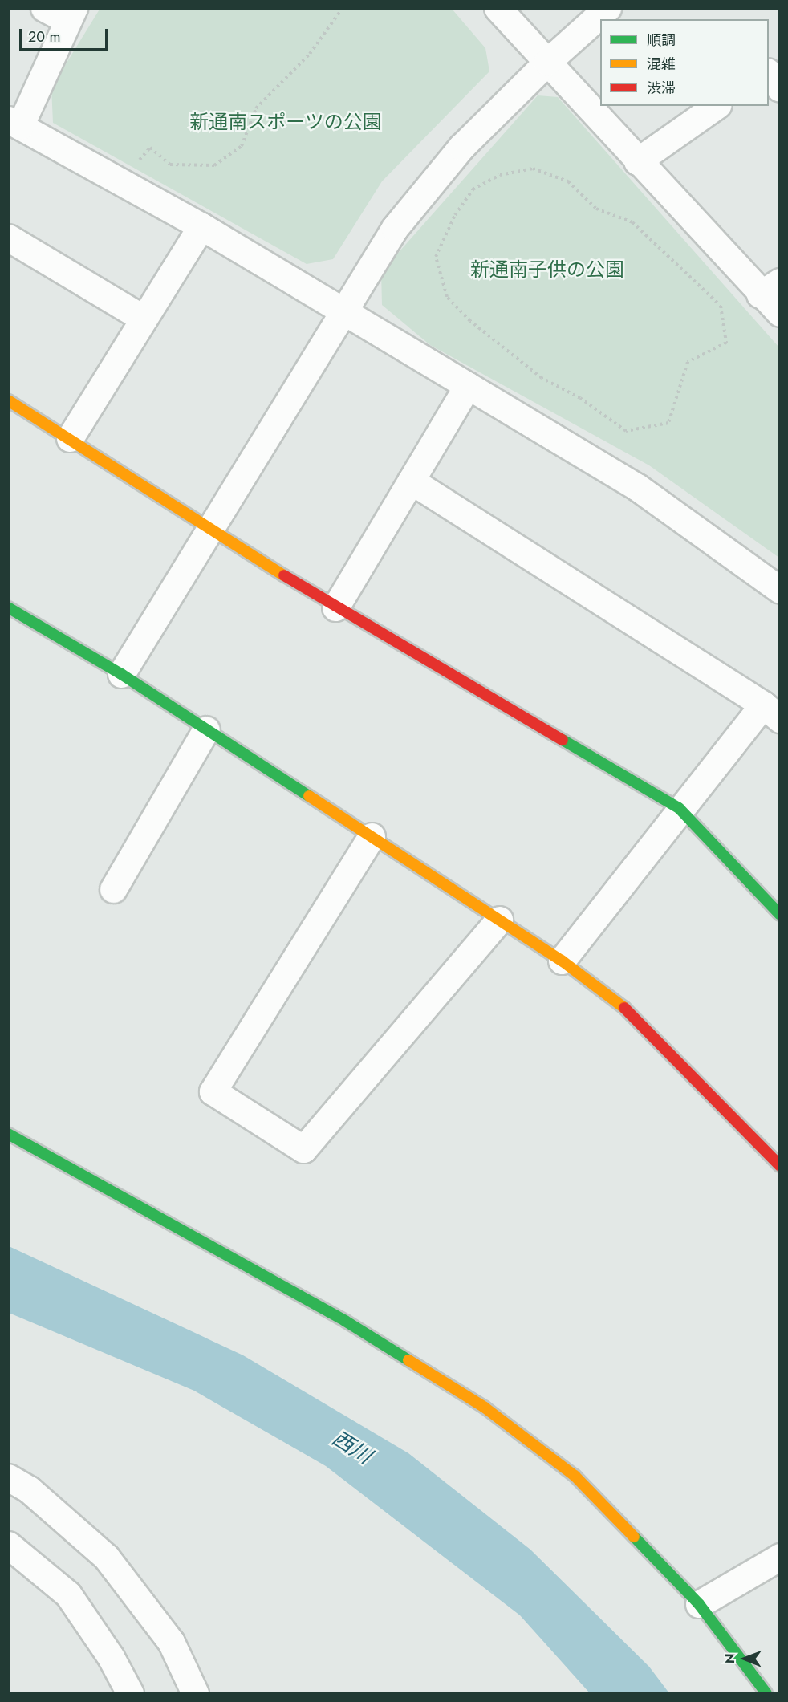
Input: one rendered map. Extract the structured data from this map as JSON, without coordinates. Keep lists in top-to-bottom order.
{
  "water": ["西川"],
  "parks": ["新通南スポーツの公園", "新通南子供の公園"],
  "legend": ["順調", "混雑", "渋滞"],
  "scale_bar": "20 m",
  "north": "left"
}
